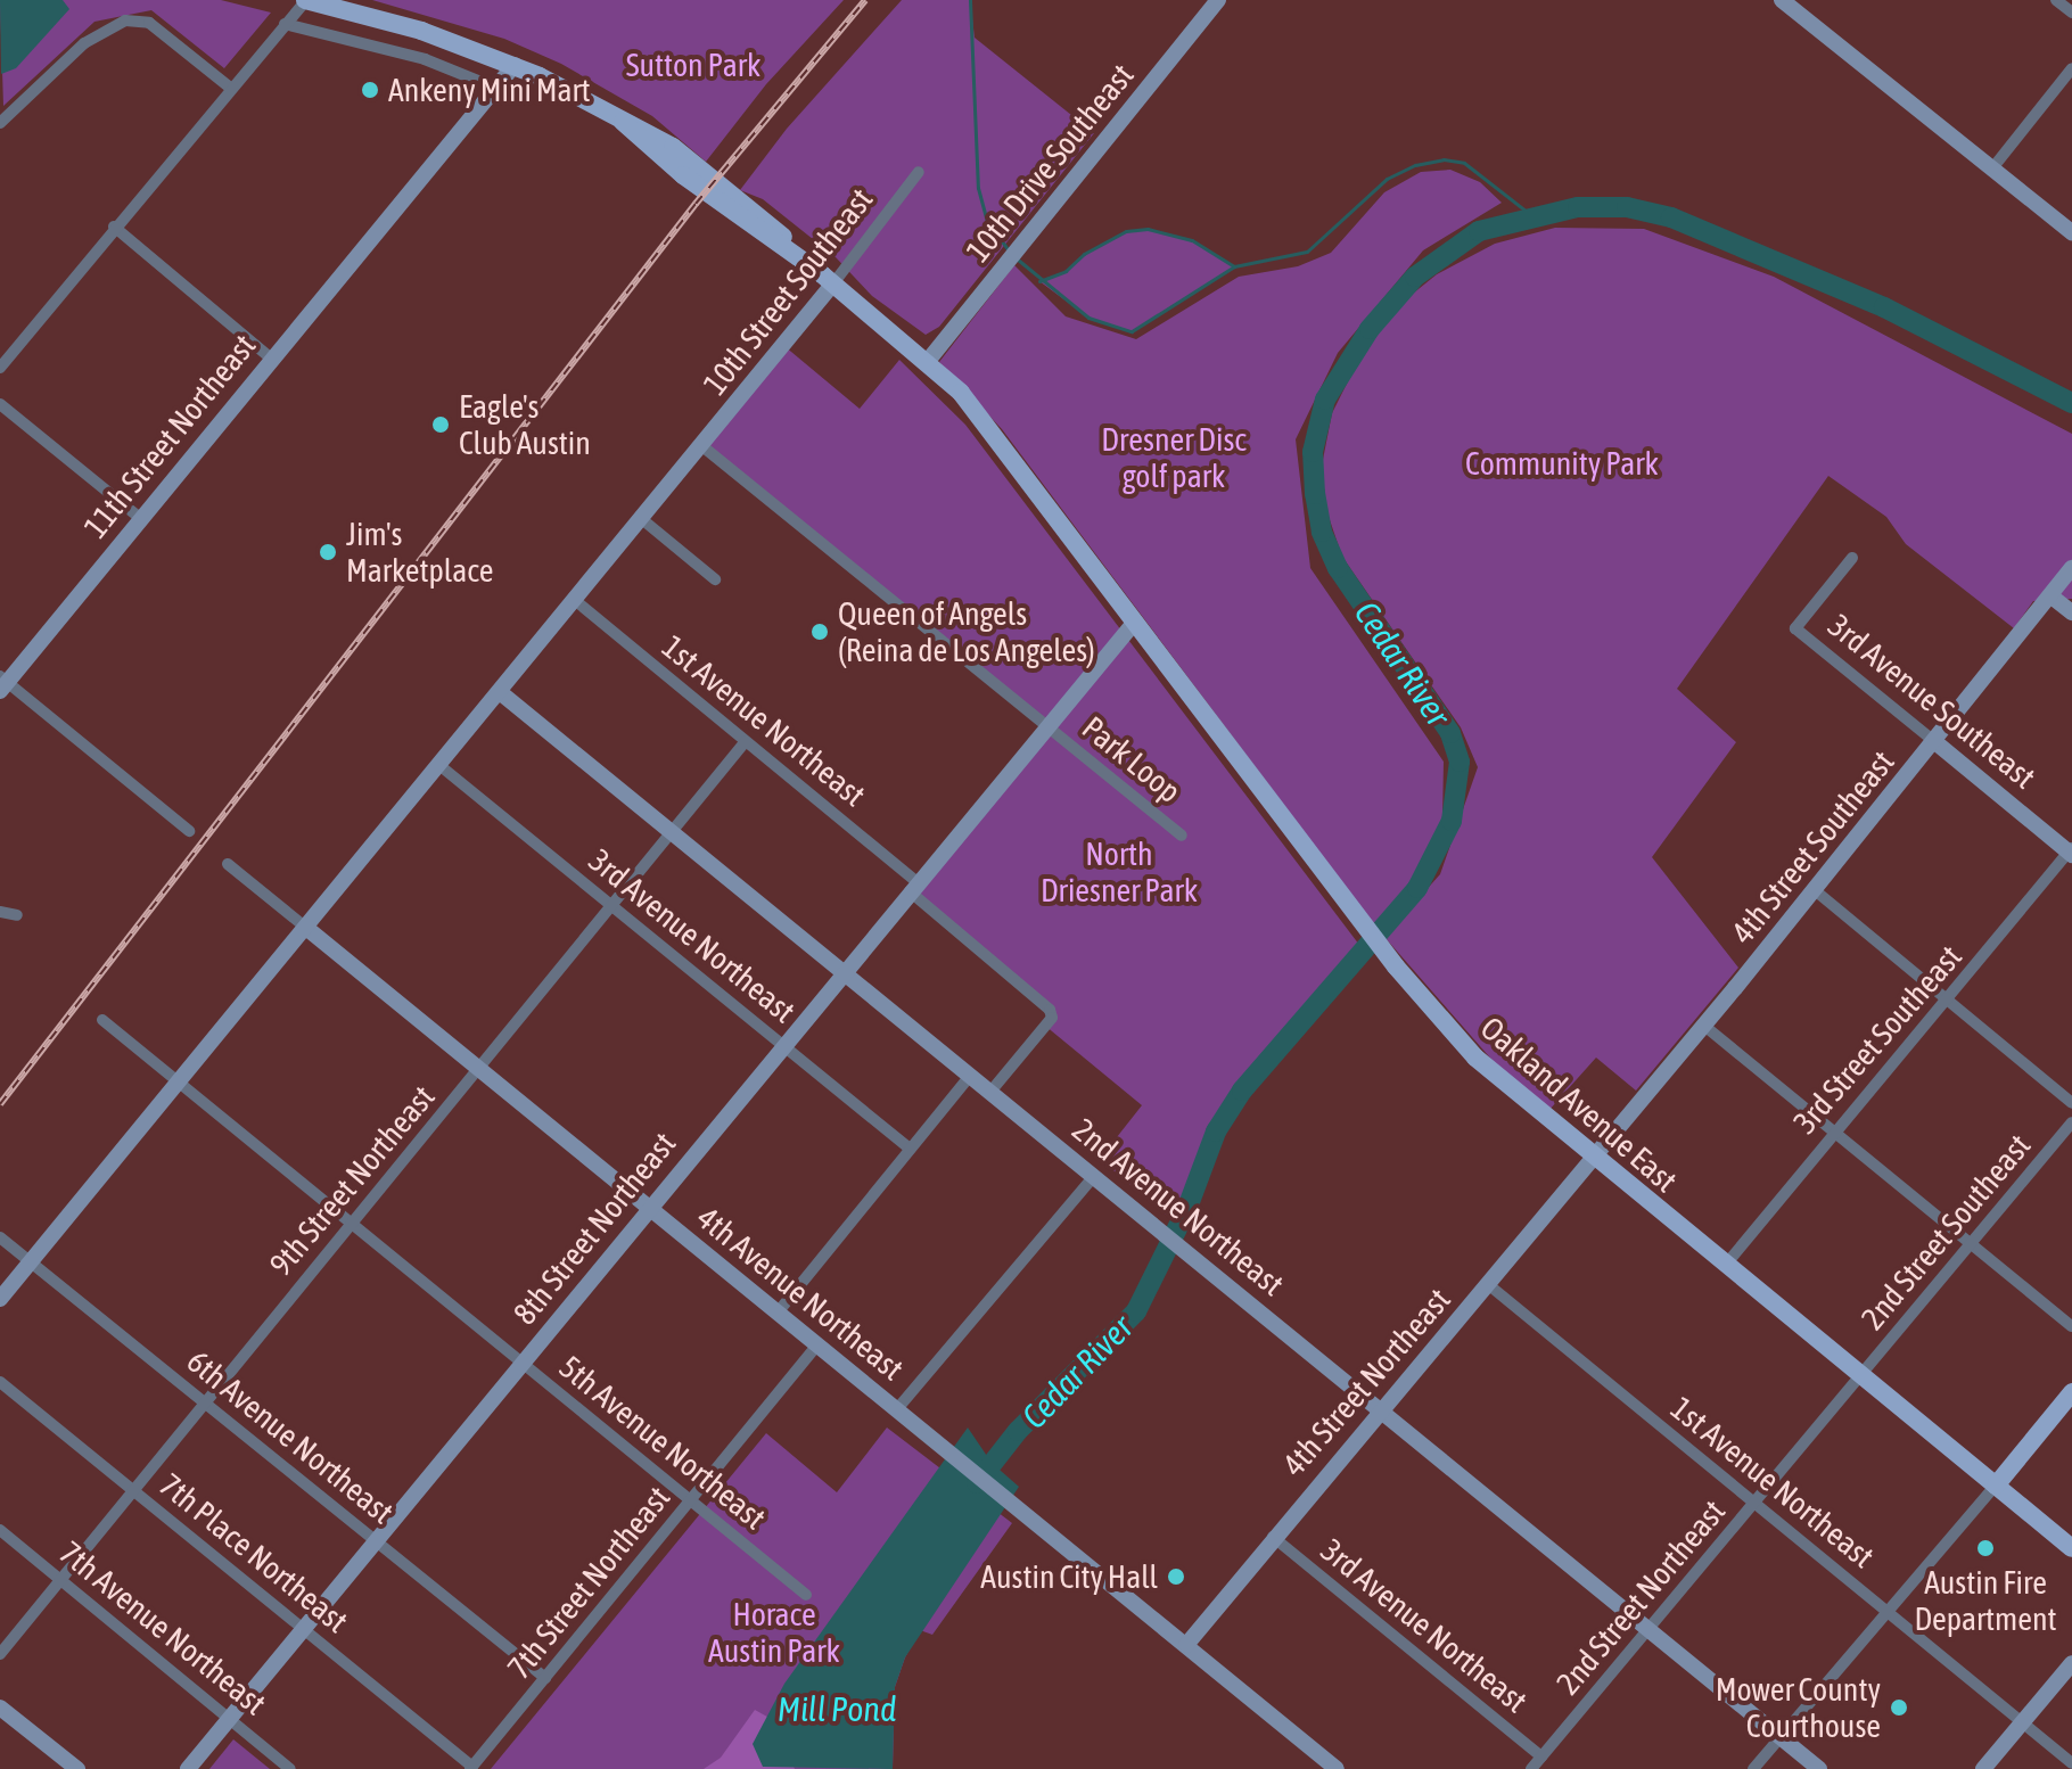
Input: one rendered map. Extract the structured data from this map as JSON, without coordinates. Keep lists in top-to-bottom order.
{
  "streets": {
    "main road": ["Oakland Avenue East"],
    "street": [
      "10th Drive Southeast",
      "10th Street Southeast",
      "11th Street Northeast",
      "3rd Avenue Southeast",
      "1st Avenue Northeast",
      "Park Loop",
      "4th Street Southeast",
      "3rd Avenue Northeast",
      "3rd Street Southeast",
      "9th Street Northeast",
      "2nd Avenue Northeast",
      "8th Street Northeast",
      "2nd Street Southeast",
      "4th Avenue Northeast",
      "4th Street Northeast",
      "6th Avenue Northeast",
      "5th Avenue Northeast",
      "7th Place Northeast",
      "7th Street Northeast",
      "2nd Street Northeast",
      "7th Avenue Northeast"
    ]
  },
  "crossings": [
    ["10th Drive Southeast", "Oakland Avenue East"],
    ["10th Street Southeast", "1st Avenue Northeast"],
    ["10th Street Southeast", "3rd Avenue Northeast"],
    ["10th Street Southeast", "Oakland Avenue East"],
    ["10th Street Southeast", "2nd Avenue Northeast"],
    ["10th Street Southeast", "4th Avenue Northeast"],
    ["10th Street Southeast", "6th Avenue Northeast"],
    ["10th Street Southeast", "5th Avenue Northeast"],
    ["11th Street Northeast", "Oakland Avenue East"],
    ["3rd Avenue Southeast", "4th Street Southeast"],
    ["3rd Avenue Southeast", "3rd Street Southeast"],
    ["1st Avenue Northeast", "9th Street Northeast"],
    ["1st Avenue Northeast", "2nd Avenue Northeast"],
    ["1st Avenue Northeast", "8th Street Northeast"],
    ["1st Avenue Northeast", "4th Street Northeast"],
    ["1st Avenue Northeast", "2nd Street Northeast"],
    ["Park Loop", "8th Street Northeast"],
    ["4th Street Southeast", "Oakland Avenue East"],
    ["4th Street Southeast", "4th Street Northeast"],
    ["3rd Avenue Northeast", "9th Street Northeast"],
    ["3rd Avenue Northeast", "8th Street Northeast"],
    ["3rd Avenue Northeast", "4th Street Northeast"],
    ["3rd Avenue Northeast", "2nd Street Northeast"],
    ["3rd Street Southeast", "Oakland Avenue East"],
    ["Oakland Avenue East", "8th Street Northeast"],
    ["Oakland Avenue East", "2nd Street Southeast"],
    ["Oakland Avenue East", "4th Street Northeast"],
    ["Oakland Avenue East", "2nd Street Northeast"],
    ["9th Street Northeast", "2nd Avenue Northeast"],
    ["9th Street Northeast", "4th Avenue Northeast"],
    ["9th Street Northeast", "6th Avenue Northeast"],
    ["9th Street Northeast", "5th Avenue Northeast"],
    ["9th Street Northeast", "7th Place Northeast"],
    ["9th Street Northeast", "7th Avenue Northeast"],
    ["2nd Avenue Northeast", "8th Street Northeast"],
    ["2nd Avenue Northeast", "4th Street Northeast"],
    ["2nd Avenue Northeast", "2nd Street Northeast"],
    ["8th Street Northeast", "4th Avenue Northeast"],
    ["8th Street Northeast", "6th Avenue Northeast"],
    ["8th Street Northeast", "5th Avenue Northeast"],
    ["8th Street Northeast", "7th Place Northeast"],
    ["8th Street Northeast", "7th Avenue Northeast"],
    ["2nd Street Southeast", "2nd Street Northeast"],
    ["4th Avenue Northeast", "4th Street Northeast"],
    ["4th Avenue Northeast", "7th Street Northeast"],
    ["6th Avenue Northeast", "7th Street Northeast"],
    ["5th Avenue Northeast", "7th Street Northeast"],
    ["7th Place Northeast", "7th Street Northeast"]
  ],
  "water": ["Cedar River", "Mill Pond"],
  "parks": [
    "Sutton Park",
    "Dresner Disc golf park",
    "Community Park",
    "North Driesner Park",
    "Horace Austin Park"
  ],
  "places": [
    "Ankeny Mini Mart",
    "Eagle's Club Austin",
    "Jim's Marketplace",
    "Queen of Angels (Reina de Los Angeles)",
    "Austin Fire Department",
    "Austin City Hall",
    "Mower County Courthouse"
  ]
}
